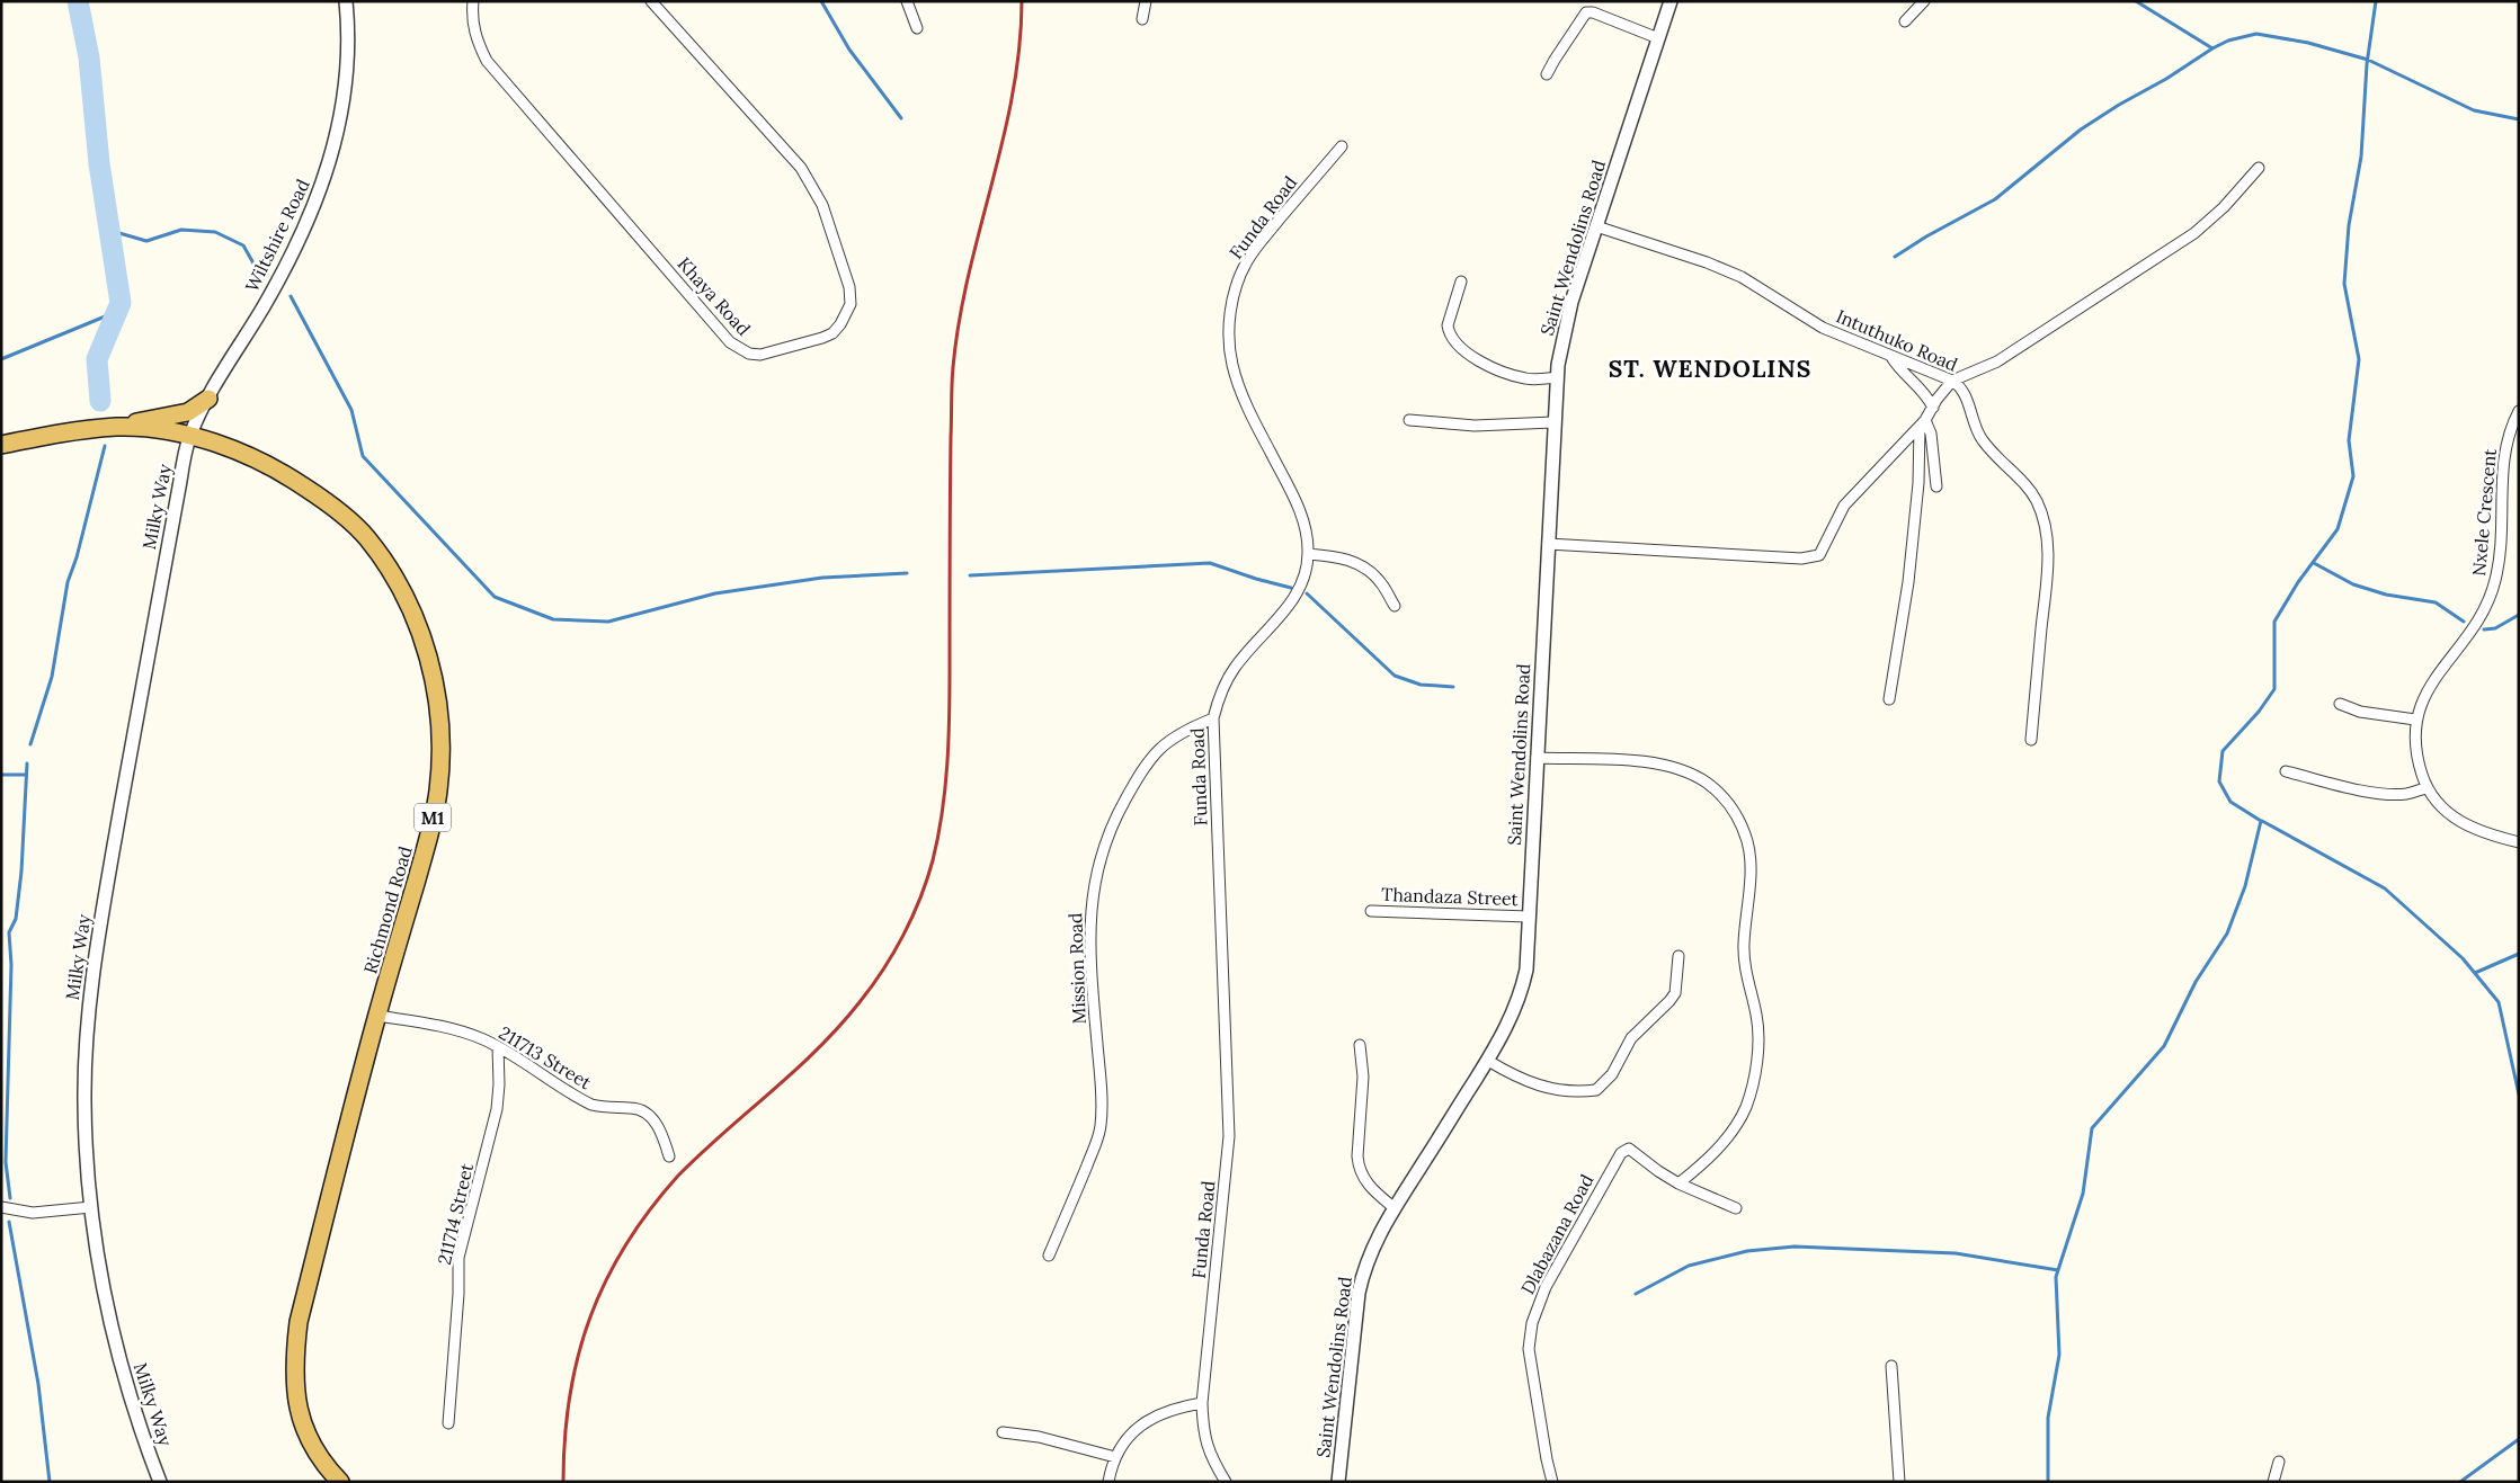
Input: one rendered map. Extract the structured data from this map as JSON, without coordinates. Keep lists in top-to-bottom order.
{
  "streets": {
    "highway": ["M1", "Richmond Road"],
    "street": [
      "Funda Road",
      "Wiltshire Road",
      "Saint Wendolins Road",
      "Khaya Road",
      "Intuthuko Road",
      "Milky Way",
      "Nxele Crescent",
      "Thandaza Street",
      "Mission Road",
      "211713 Street",
      "211714 Street",
      "Dlabazana Road"
    ]
  },
  "crossings": [
    ["Funda Road", "Mission Road"],
    ["Wiltshire Road", "Milky Way"],
    ["Wiltshire Road", "Richmond Road"],
    ["Saint Wendolins Road", "Intuthuko Road"],
    ["Saint Wendolins Road", "Thandaza Street"],
    ["Milky Way", "Richmond Road"],
    ["Richmond Road", "211713 Street"],
    ["211713 Street", "211714 Street"]
  ],
  "districts": ["ST. WENDOLINS"]
}
